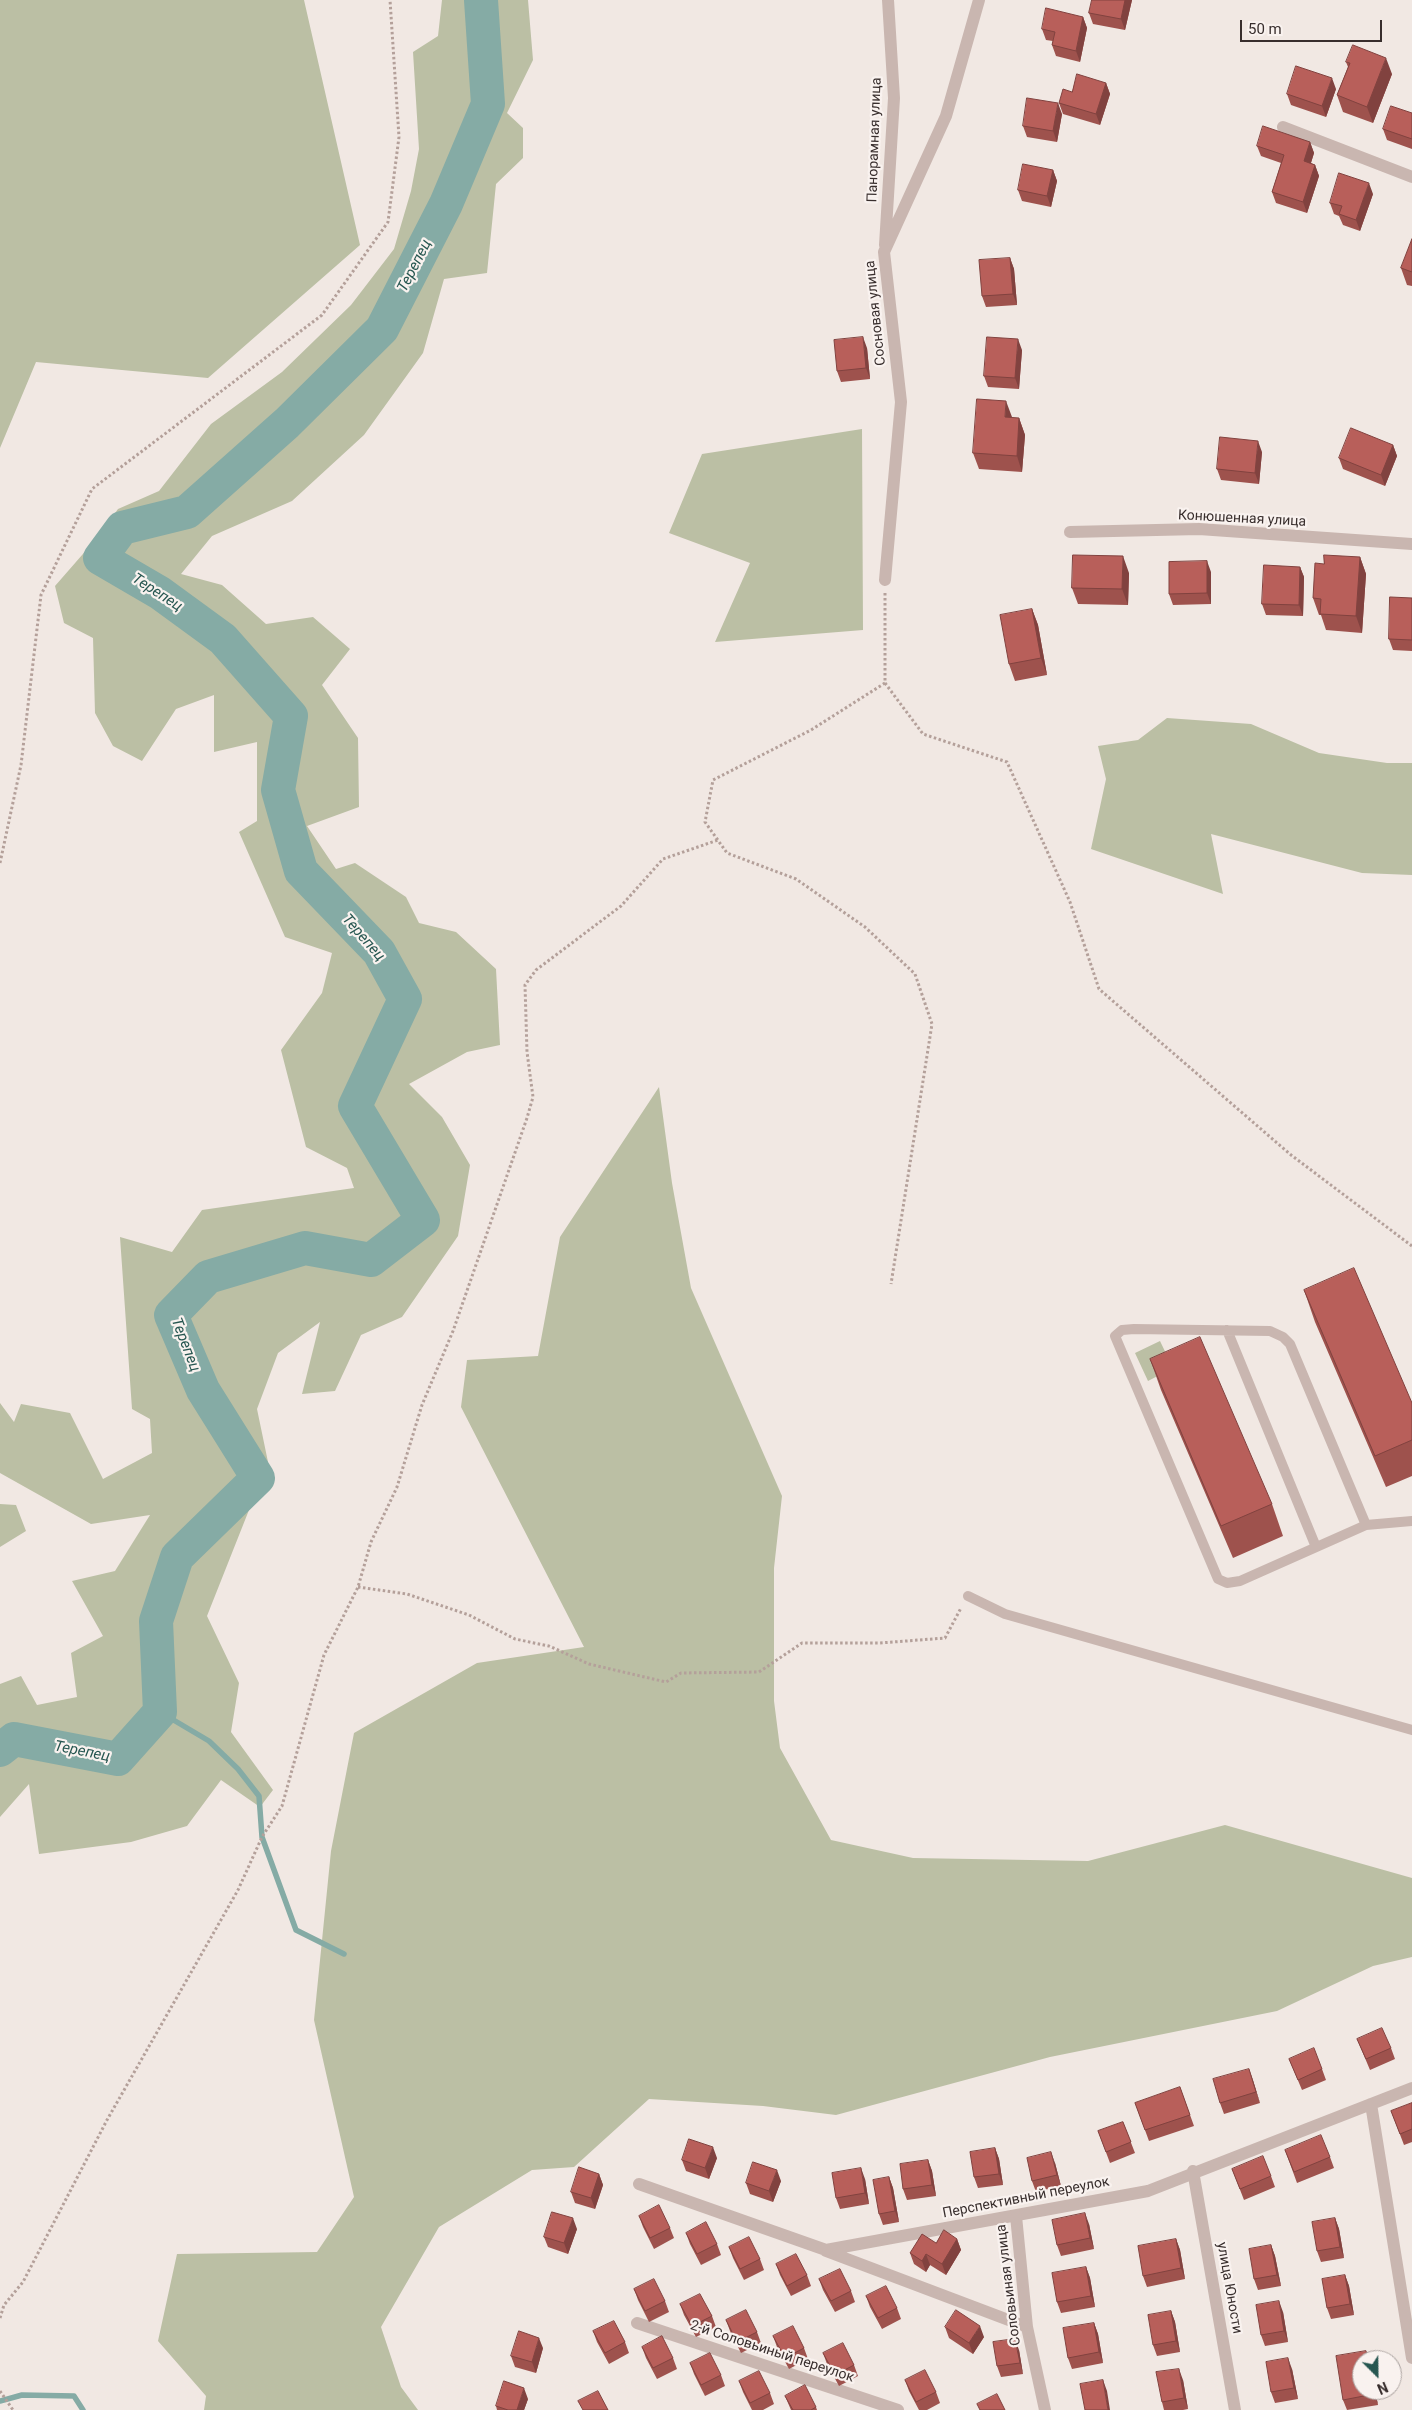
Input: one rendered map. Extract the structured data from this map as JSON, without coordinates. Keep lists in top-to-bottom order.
{
  "streets": {
    "street": [
      "Панорамная улица",
      "Сосновая улица",
      "Конюшенная улица",
      "Перспективный переулок",
      "Соловьиная улица",
      "улица Юности",
      "2-й Соловьиный переулок"
    ]
  },
  "crossings": [
    ["Панорамная улица", "Сосновая улица"],
    ["Перспективный переулок", "Соловьиная улица"],
    ["Перспективный переулок", "улица Юности"]
  ],
  "water": ["Терепец"],
  "scale_bar": "50 m",
  "north": "bottom right"
}
